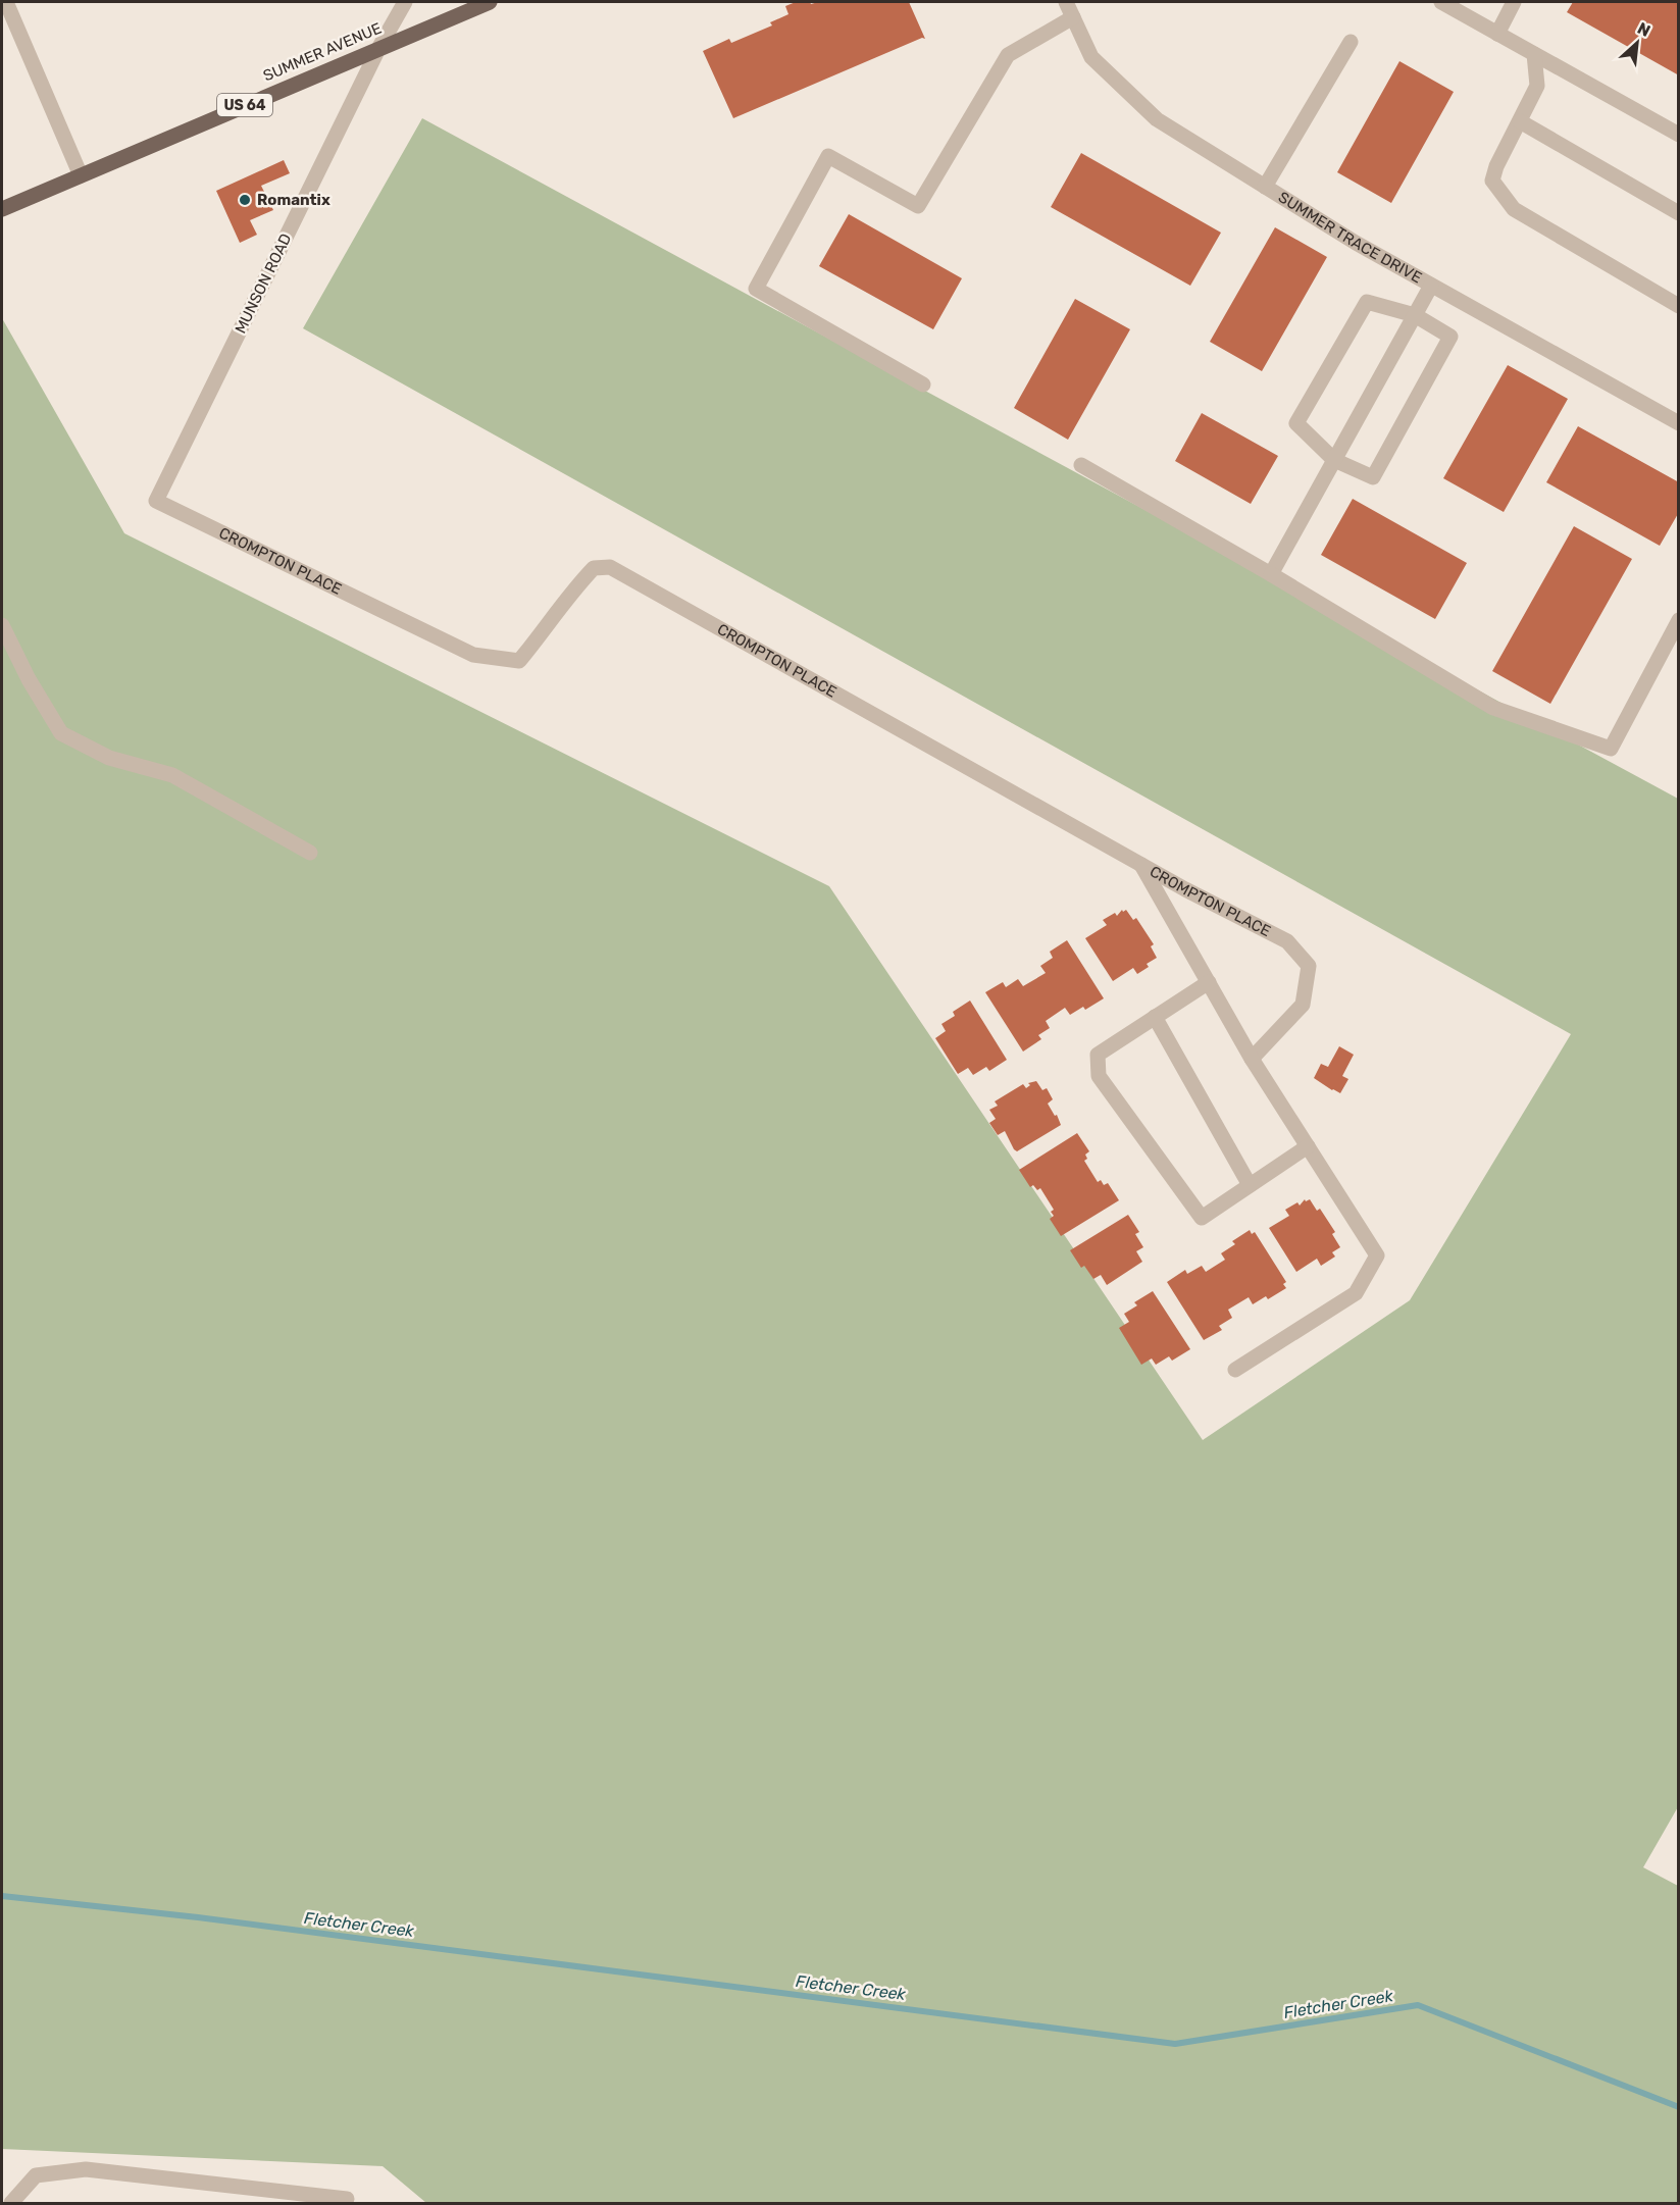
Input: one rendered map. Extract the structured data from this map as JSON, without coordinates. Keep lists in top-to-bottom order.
{
  "streets": {
    "main road": ["SUMMER AVENUE", "US 64"],
    "street": ["SUMMER TRACE DRIVE", "MUNSON ROAD", "CROMPTON PLACE"]
  },
  "crossings": [
    ["SUMMER AVENUE", "MUNSON ROAD"],
    ["MUNSON ROAD", "CROMPTON PLACE"]
  ],
  "water": ["Fletcher Creek"],
  "places": ["Romantix"],
  "north": "top right"
}
